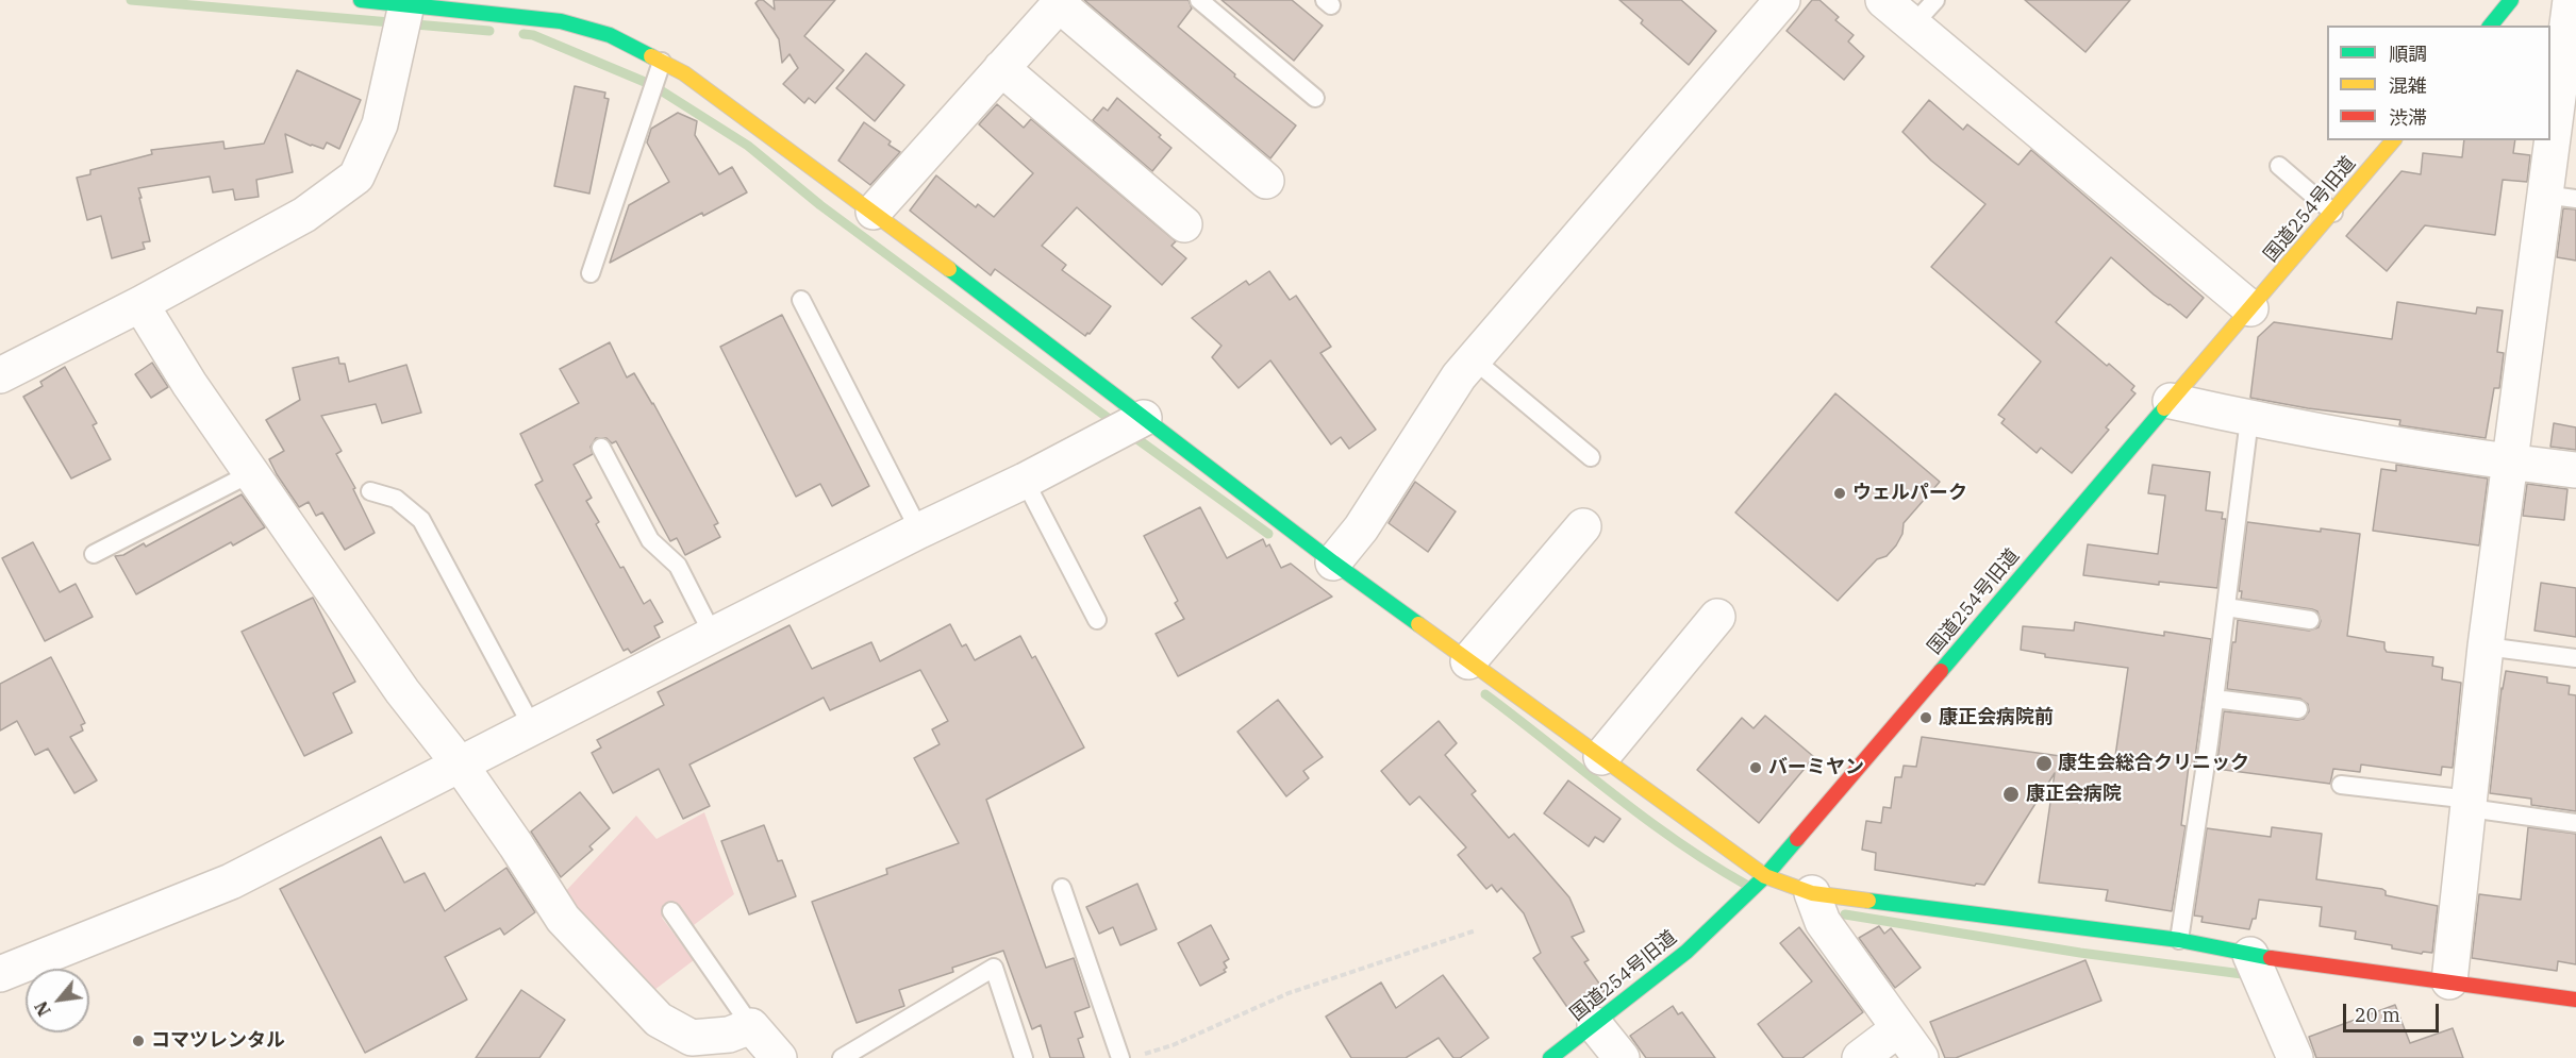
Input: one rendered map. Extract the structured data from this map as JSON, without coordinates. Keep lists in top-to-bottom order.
{
  "streets": {
    "street": ["国道254号旧道"]
  },
  "places": [
    "ウェルパーク",
    "康正会病院前",
    "康生会総合クリニック",
    "バーミヤン",
    "康正会病院",
    "コマツレンタル"
  ],
  "legend": ["順調", "混雑", "渋滞"],
  "scale_bar": "20 m",
  "north": "bottom left"
}
